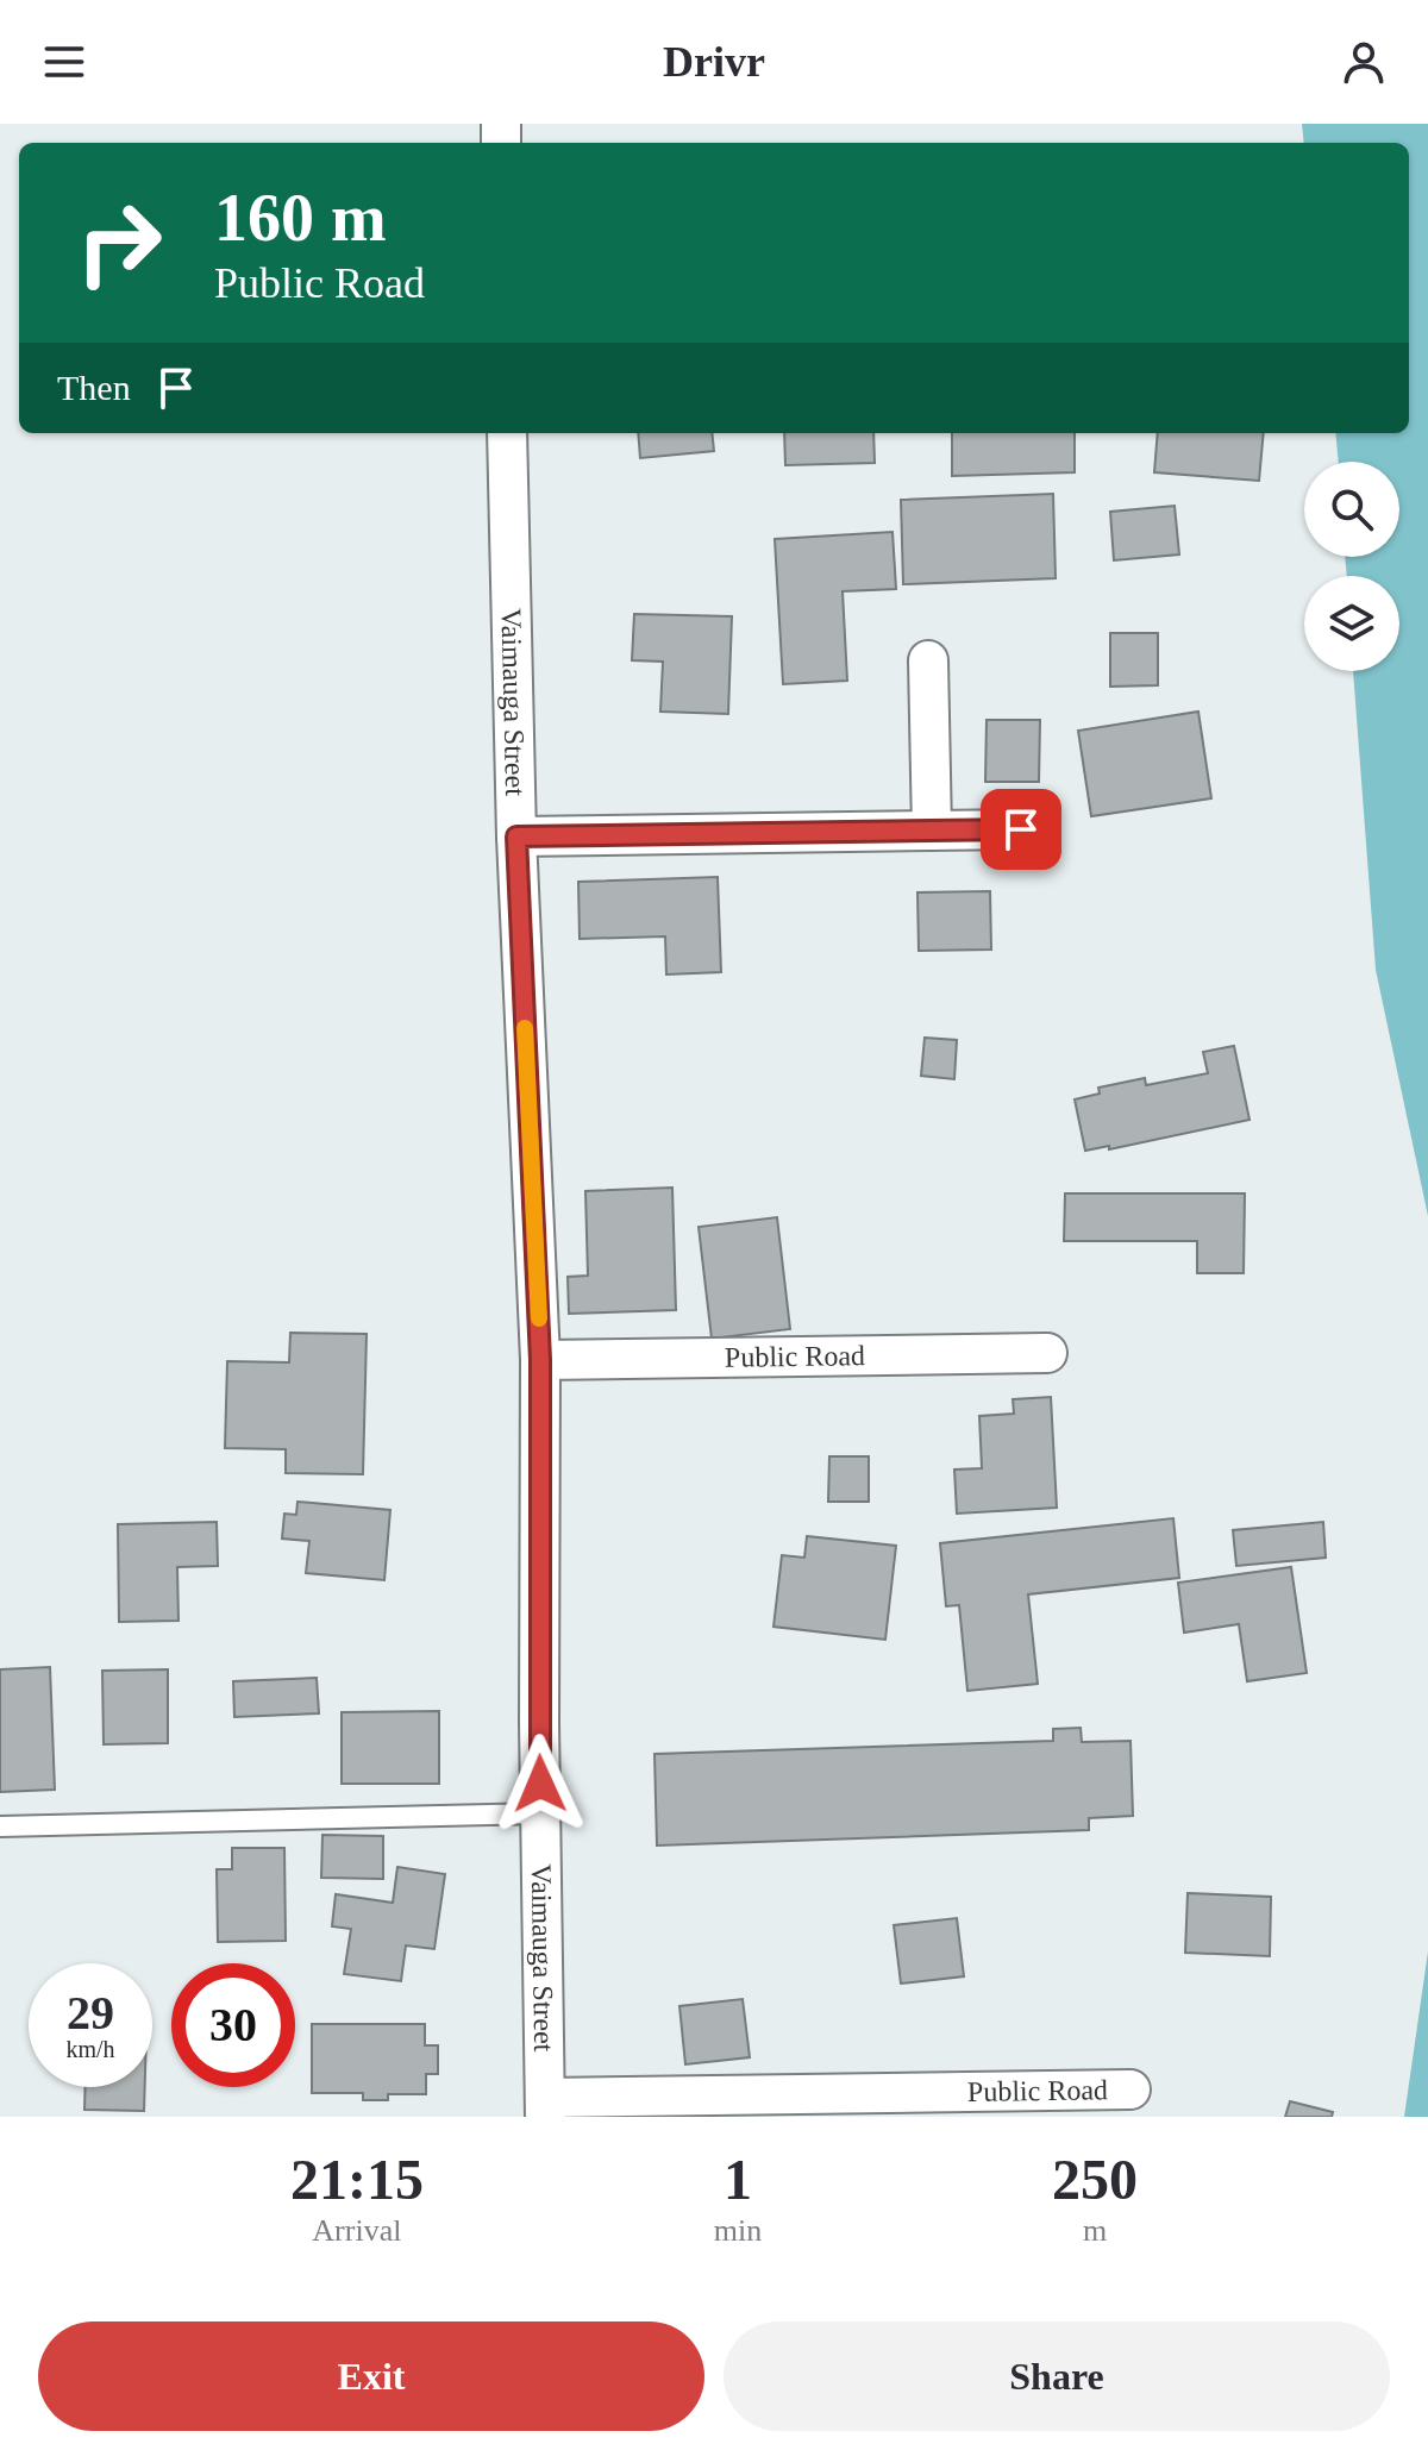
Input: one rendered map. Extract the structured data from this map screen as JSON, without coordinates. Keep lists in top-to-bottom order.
{
  "streets": {
    "street": ["Vaimauga Street", "Public Road"]
  },
  "crossings": [
    ["Vaimauga Street", "Public Road"]
  ],
  "page": {
    "header": "Drivr",
    "turn": ["160 m", "Public Road"],
    "then": "Then",
    "speed": "29 km/h",
    "limit": "30",
    "eta": [
      "21:15",
      "Arrival",
      "1",
      "min",
      "250",
      "m"
    ],
    "buttons": ["Exit", "Share"]
  }
}
